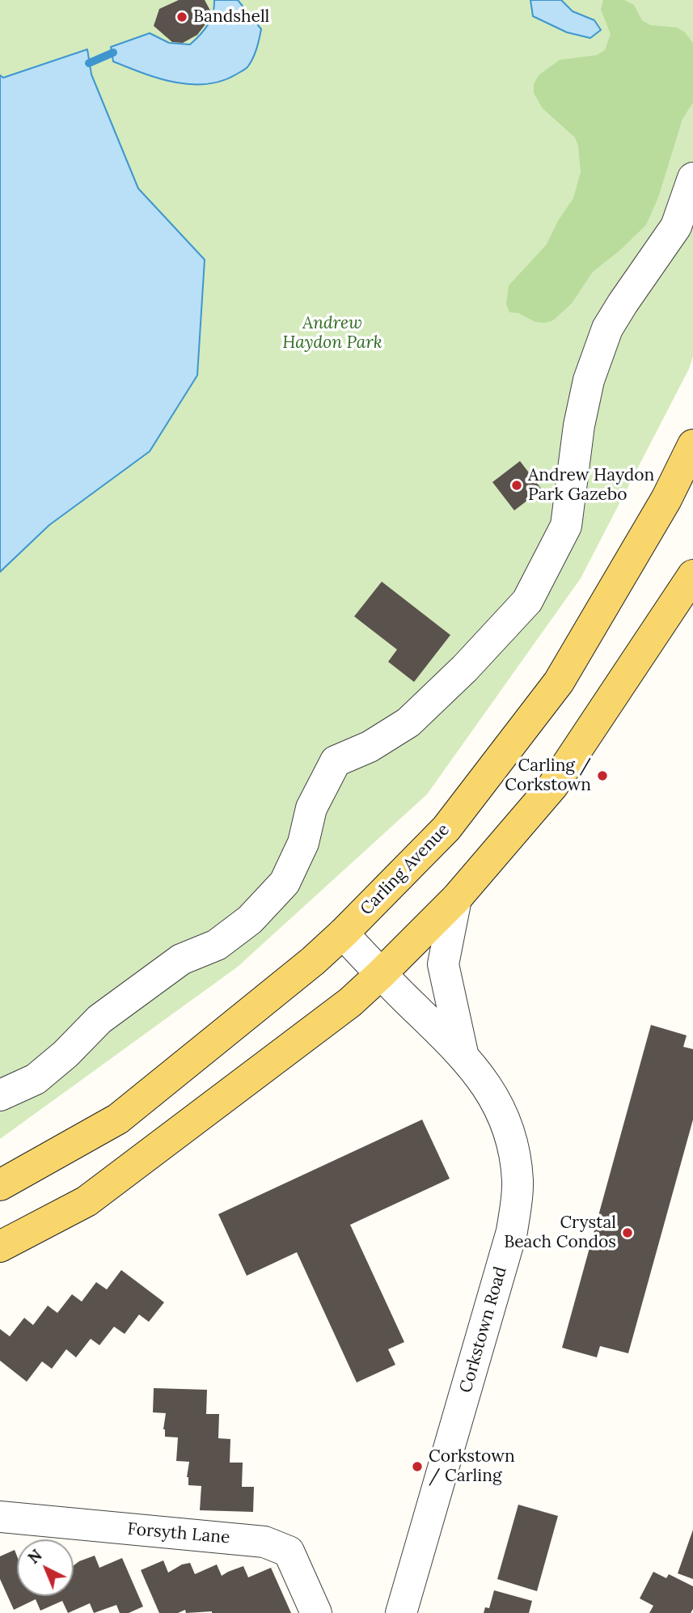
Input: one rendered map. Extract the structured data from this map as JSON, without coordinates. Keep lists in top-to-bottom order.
{
  "streets": {
    "main road": ["Carling Avenue"],
    "street": ["Corkstown Road", "Forsyth Lane"]
  },
  "crossings": [
    ["Carling Avenue", "Corkstown Road"]
  ],
  "parks": ["Andrew Haydon Park"],
  "places": [
    "Bandshell",
    "Andrew Haydon Park Gazebo",
    "Carling / Corkstown",
    "Crystal Beach Condos",
    "Corkstown / Carling"
  ],
  "north": "top left"
}
